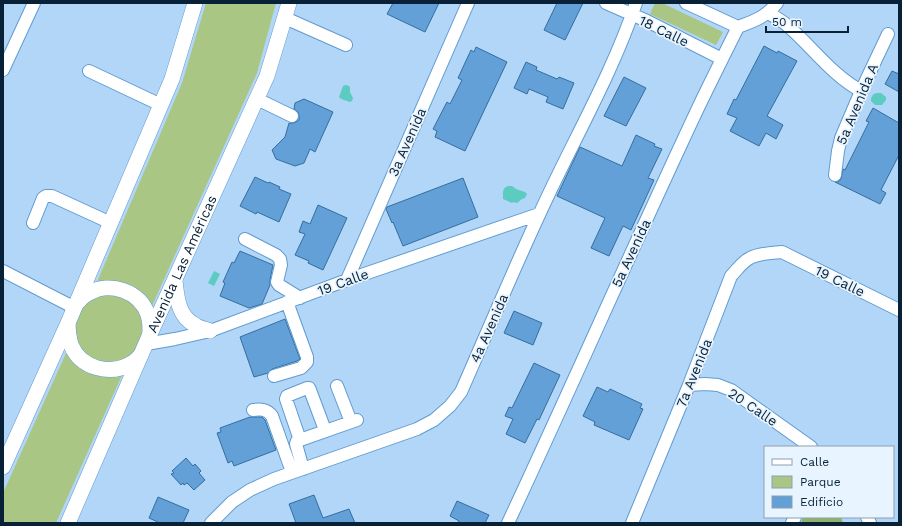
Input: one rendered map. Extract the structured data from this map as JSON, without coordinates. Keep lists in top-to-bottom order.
{
  "streets": {
    "main road": ["Avenida Las Américas"],
    "street": [
      "18 Calle",
      "5a Avenida A",
      "3a Avenida",
      "5a Avenida",
      "19 Calle",
      "4a Avenida",
      "7a Avenida",
      "20 Calle"
    ]
  },
  "crossings": [
    ["18 Calle", "5a Avenida"],
    ["18 Calle", "4a Avenida"],
    ["3a Avenida", "19 Calle"],
    ["Avenida Las Américas", "19 Calle"],
    ["19 Calle", "4a Avenida"],
    ["19 Calle", "7a Avenida"],
    ["7a Avenida", "20 Calle"]
  ],
  "legend": ["Calle", "Parque", "Edificio"],
  "scale_bar": "50 m"
}
